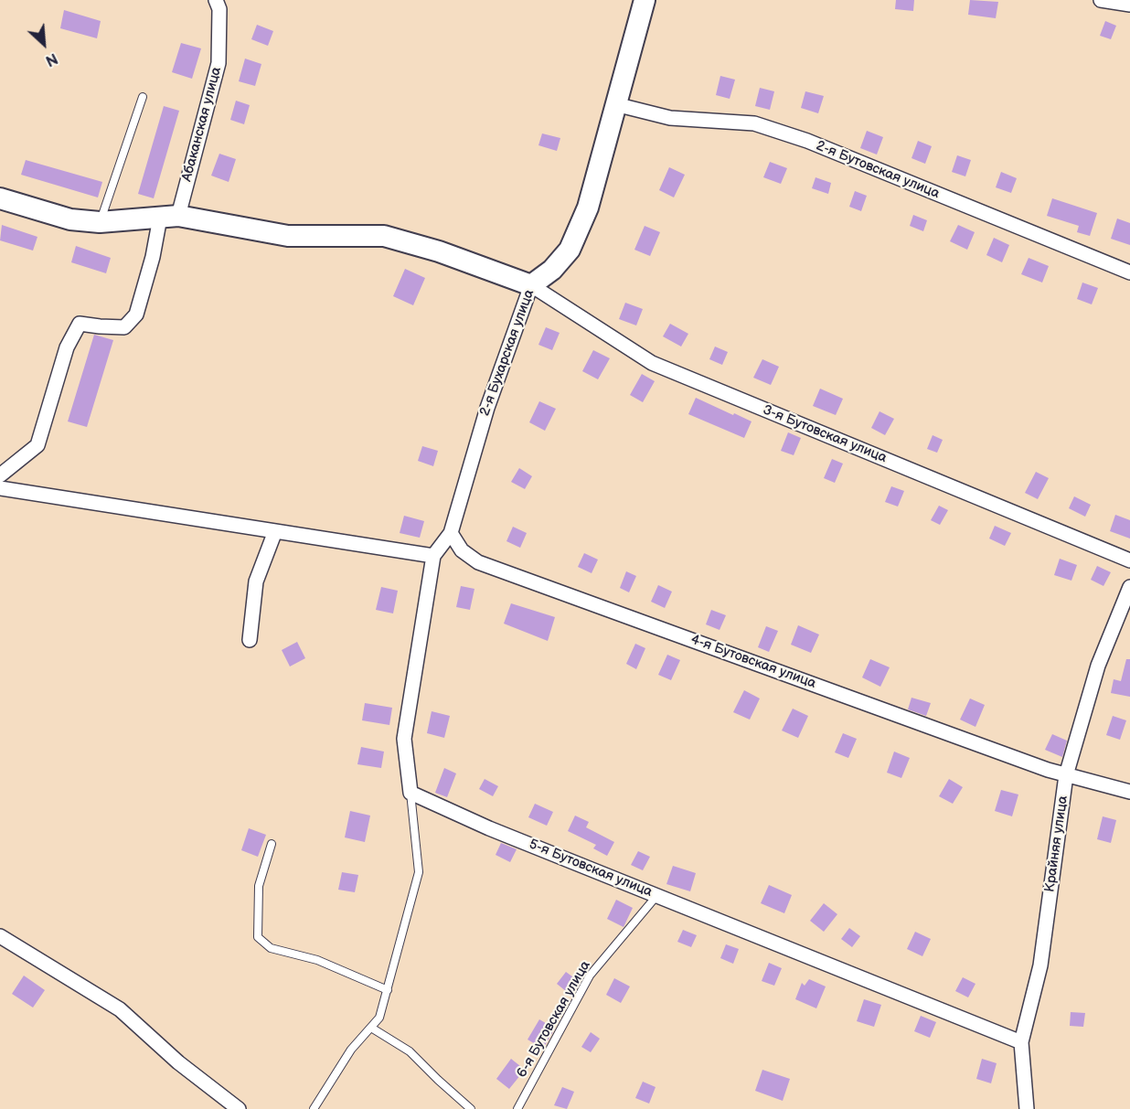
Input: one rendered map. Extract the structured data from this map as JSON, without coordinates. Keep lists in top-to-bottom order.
{
  "streets": {
    "street": [
      "Абаканская улица",
      "2-я Бутовская улица",
      "2-я Бухарская улица",
      "3-я Бутовская улица",
      "4-я Бутовская улица",
      "Крайняя улица",
      "5-я Бутовская улица"
    ],
    "lane": ["6-я Бутовская улица"]
  },
  "crossings": [
    ["2-я Бутовская улица", "2-я Бухарская улица"],
    ["2-я Бухарская улица", "3-я Бутовская улица"],
    ["2-я Бухарская улица", "4-я Бутовская улица"],
    ["4-я Бутовская улица", "Крайняя улица"],
    ["Крайняя улица", "5-я Бутовская улица"],
    ["5-я Бутовская улица", "6-я Бутовская улица"]
  ],
  "north": "bottom right"
}
